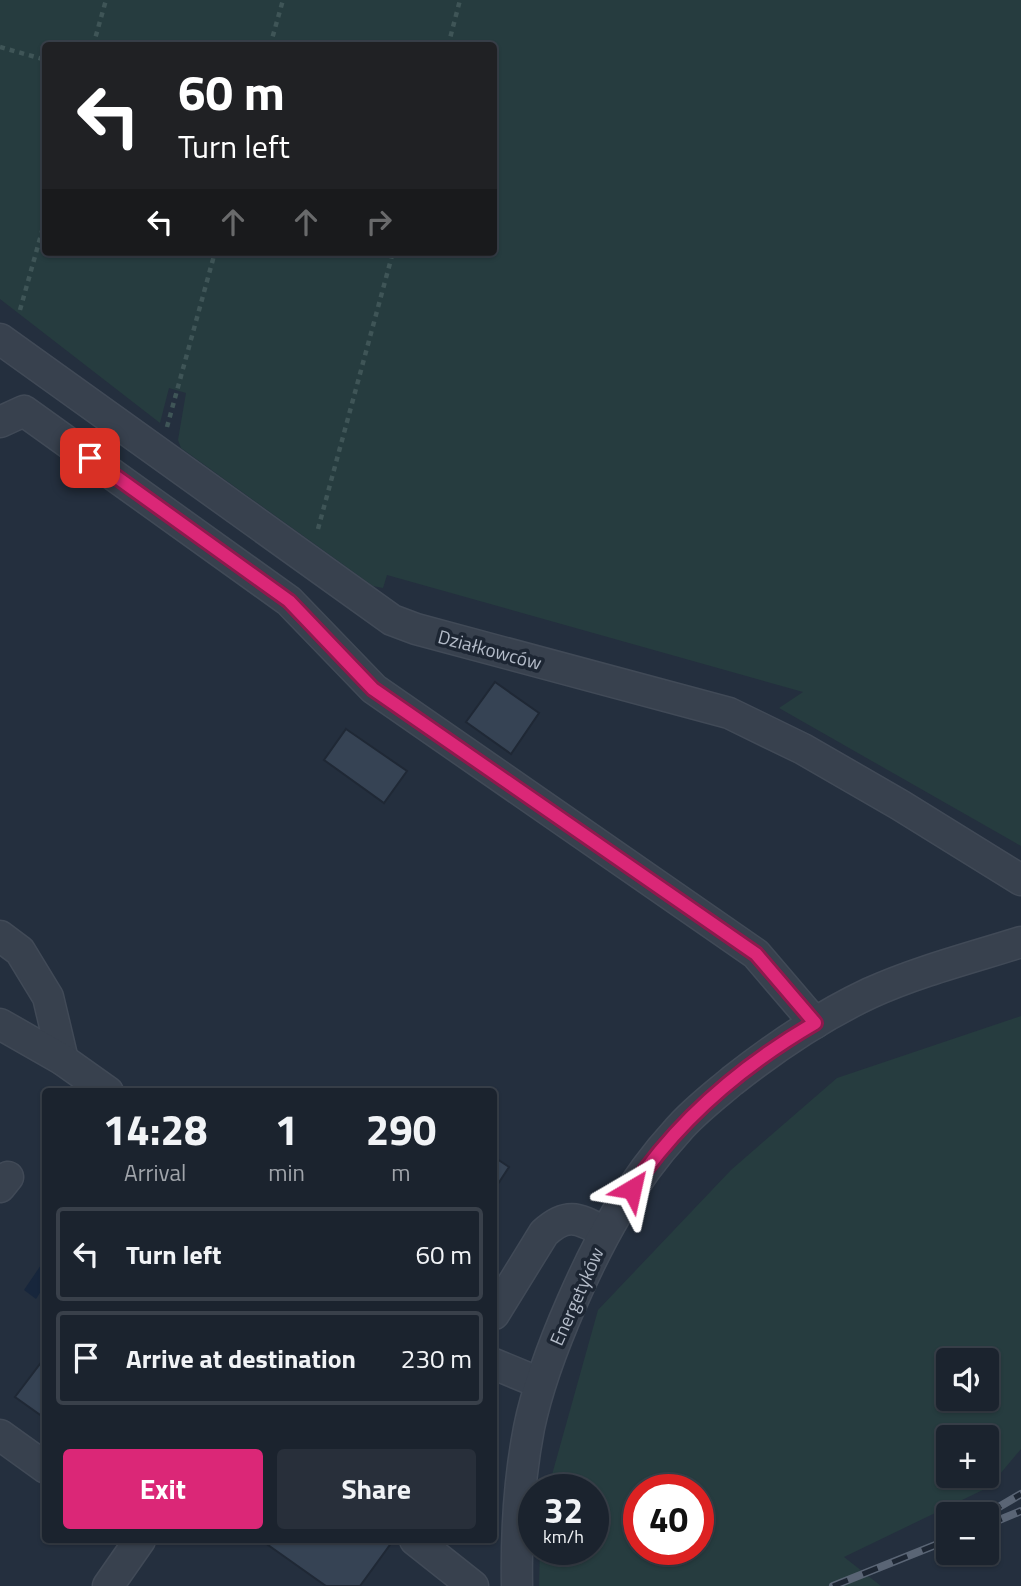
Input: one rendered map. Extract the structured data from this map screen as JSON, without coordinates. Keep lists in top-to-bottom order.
{
  "streets": {
    "street": ["Działkowców", "Energetyków"]
  },
  "page": {
    "turn": ["60 m", "Turn left"],
    "eta": [
      "14:28",
      "Arrival",
      "1",
      "min",
      "290",
      "m"
    ],
    "list": [
      {
        "name": "Turn left",
        "value": "60 m"
      },
      {
        "name": "Arrive at destination",
        "value": "230 m"
      }
    ],
    "map_buttons": ["+", "−"],
    "buttons": ["Exit", "Share"],
    "speed": "32 km/h",
    "limit": "40"
  }
}
